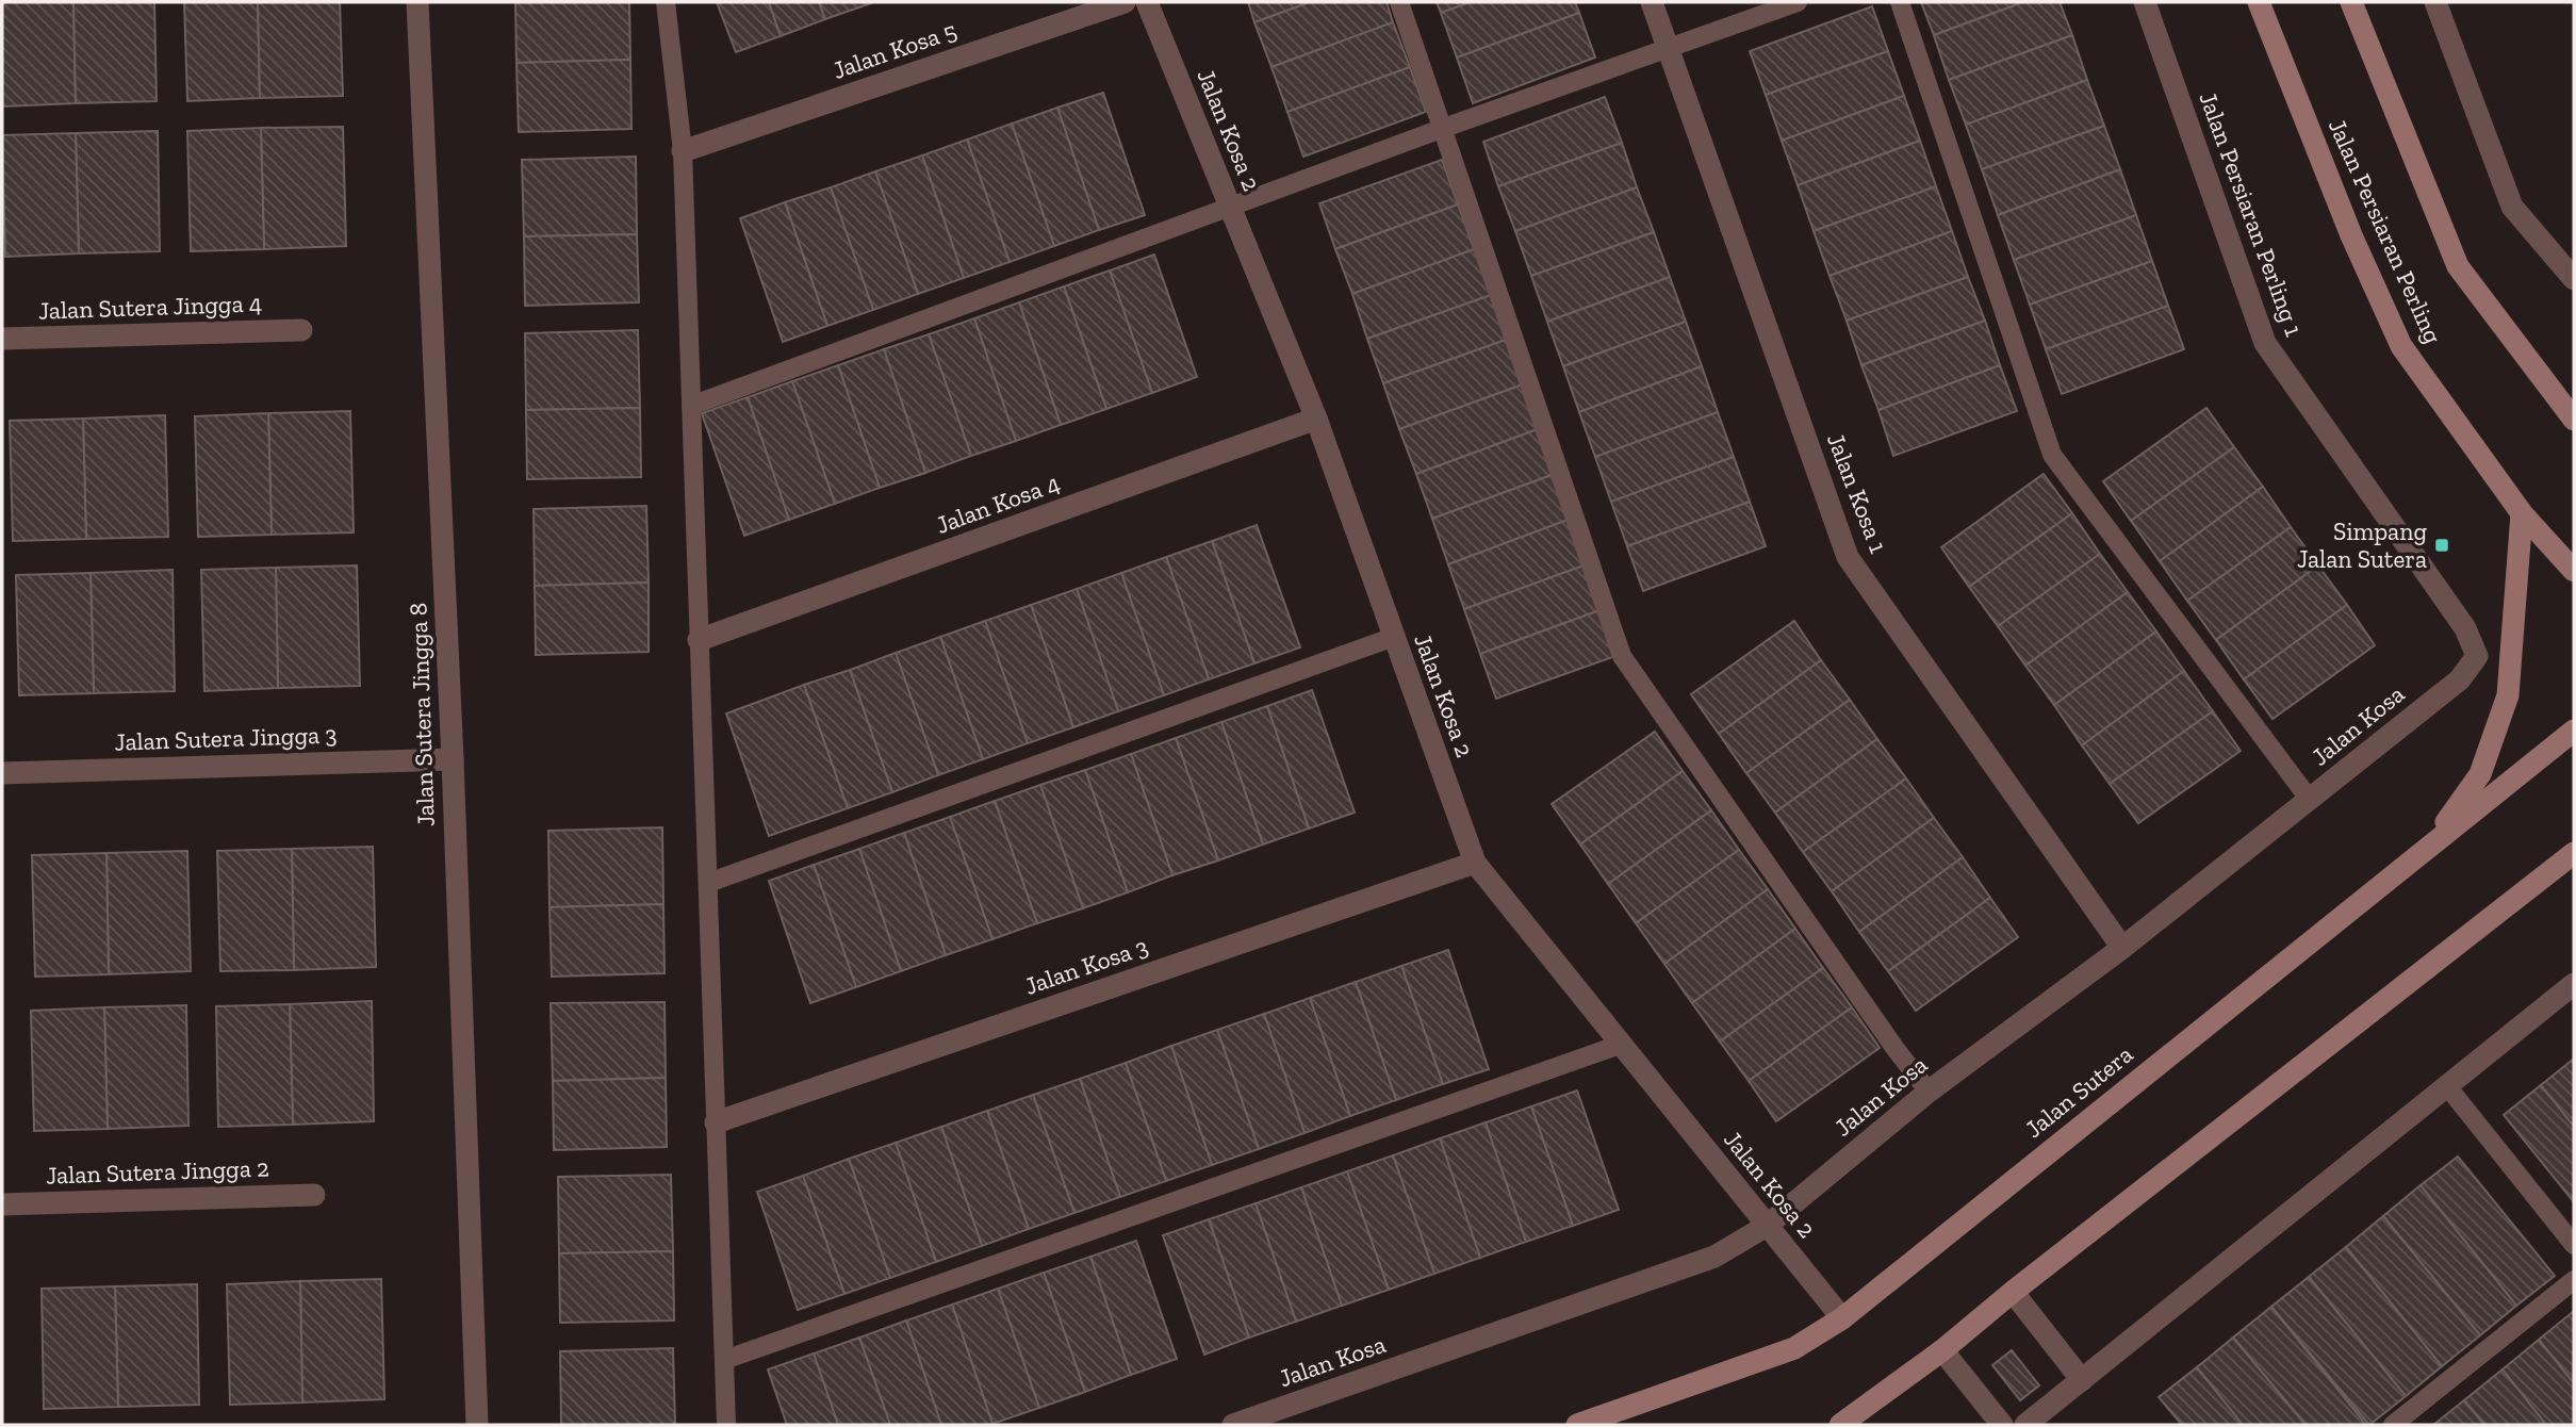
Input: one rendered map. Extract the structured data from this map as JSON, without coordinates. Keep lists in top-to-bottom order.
{
  "streets": {
    "street": [
      "Jalan Kosa 5",
      "Jalan Kosa 2",
      "Jalan Persiaran Perling 1",
      "Jalan Persiaran Perling",
      "Jalan Sutera Jingga 4",
      "Jalan Kosa 1",
      "Jalan Kosa 4",
      "Jalan Sutera Jingga 8",
      "Jalan Kosa",
      "Jalan Sutera Jingga 3",
      "Jalan Kosa 3",
      "Jalan Sutera",
      "Jalan Sutera Jingga 2"
    ]
  },
  "crossings": [
    ["Jalan Kosa 2", "Jalan Kosa 4"],
    ["Jalan Kosa 2", "Jalan Kosa"],
    ["Jalan Kosa 2", "Jalan Kosa 3"],
    ["Jalan Kosa 2", "Jalan Sutera"],
    ["Jalan Persiaran Perling 1", "Jalan Kosa"],
    ["Jalan Kosa 1", "Jalan Kosa"],
    ["Jalan Sutera Jingga 8", "Jalan Sutera Jingga 3"]
  ],
  "places": {
    "transit": ["Simpang Jalan Sutera"]
  }
}
